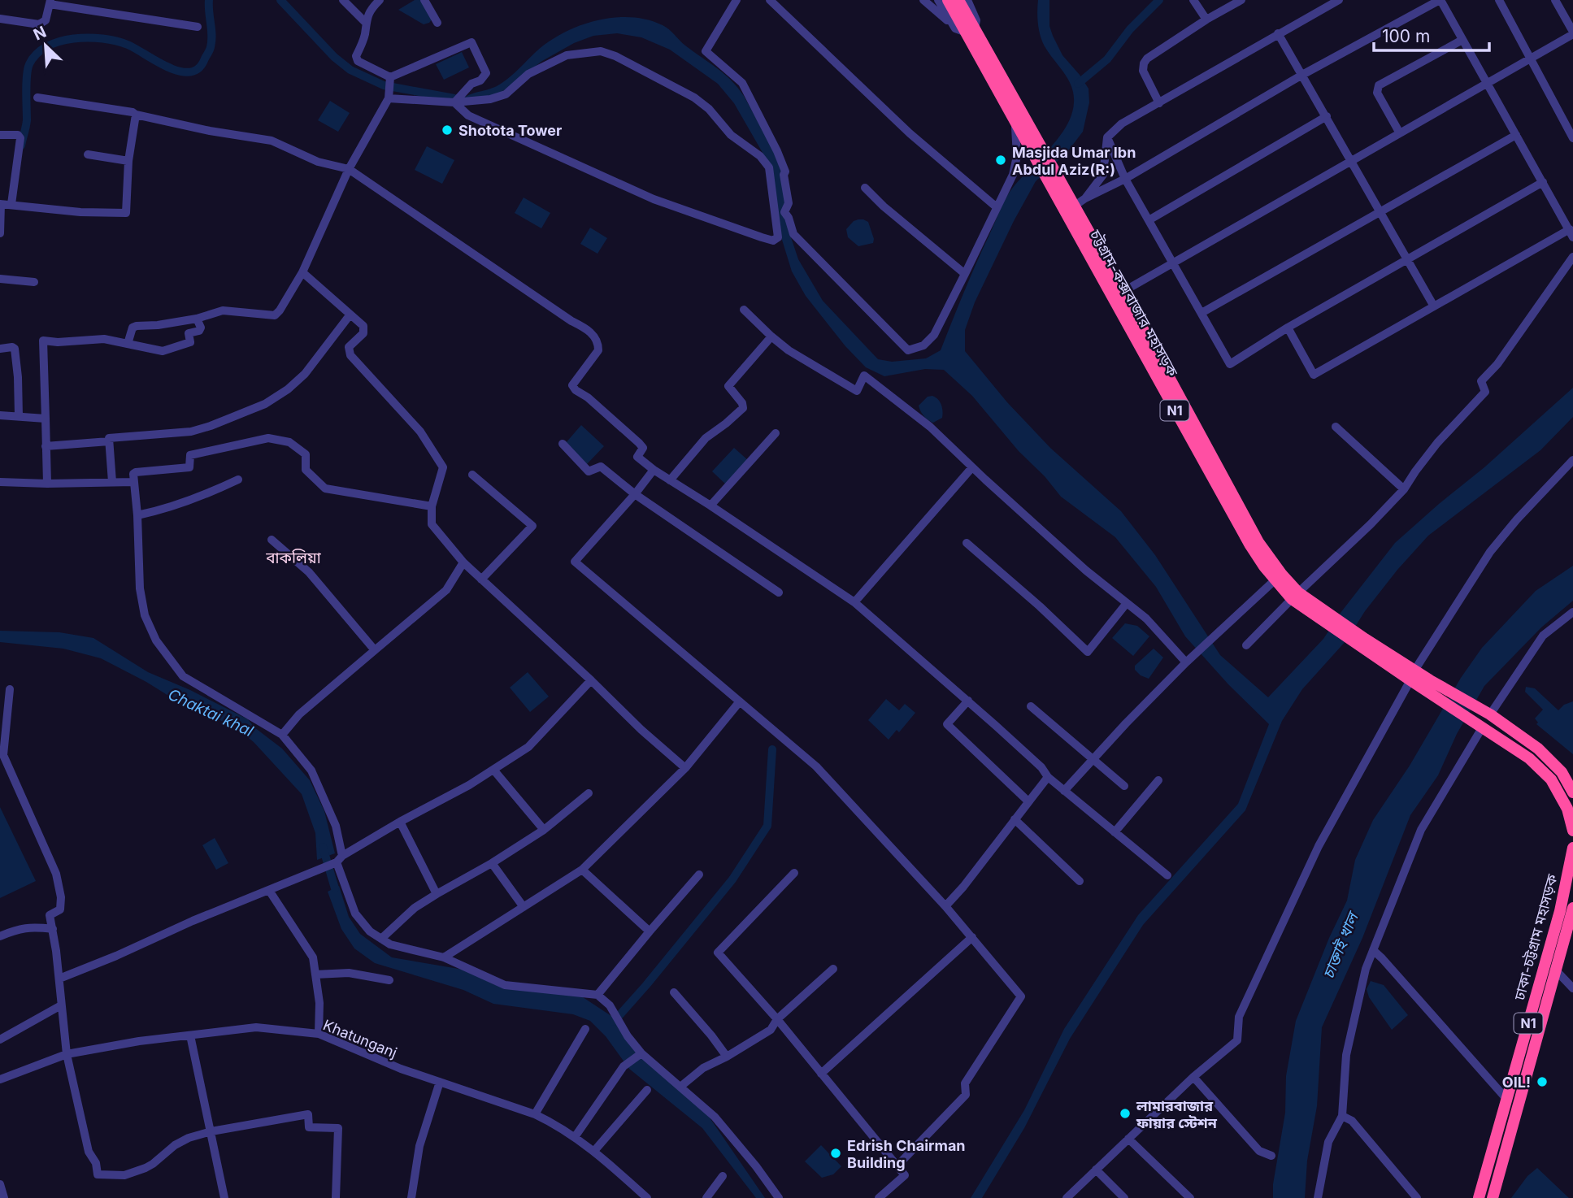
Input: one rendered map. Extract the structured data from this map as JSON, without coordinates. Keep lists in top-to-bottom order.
{
  "streets": {
    "highway": ["চট্টগ্রাম-কক্সবাজার মহাসড়ক", "N1", "ঢাকা-চট্টগ্রাম মহাসড়ক"],
    "street": ["Khatunganj"]
  },
  "crossings": [
    ["চট্টগ্রাম-কক্সবাজার মহাসড়ক", "N1"]
  ],
  "districts": ["বাকলিয়া"],
  "water": ["Chaktai khal", "চাক্তাই খাল"],
  "places": [
    "Shotota Tower",
    "Masjida Umar Ibn Abdul Aziz(R:)",
    "OIL!",
    "লামারবাজার ফায়ার স্টেশন",
    "Edrish Chairman Building"
  ],
  "scale_bar": "100 m",
  "north": "top left"
}
